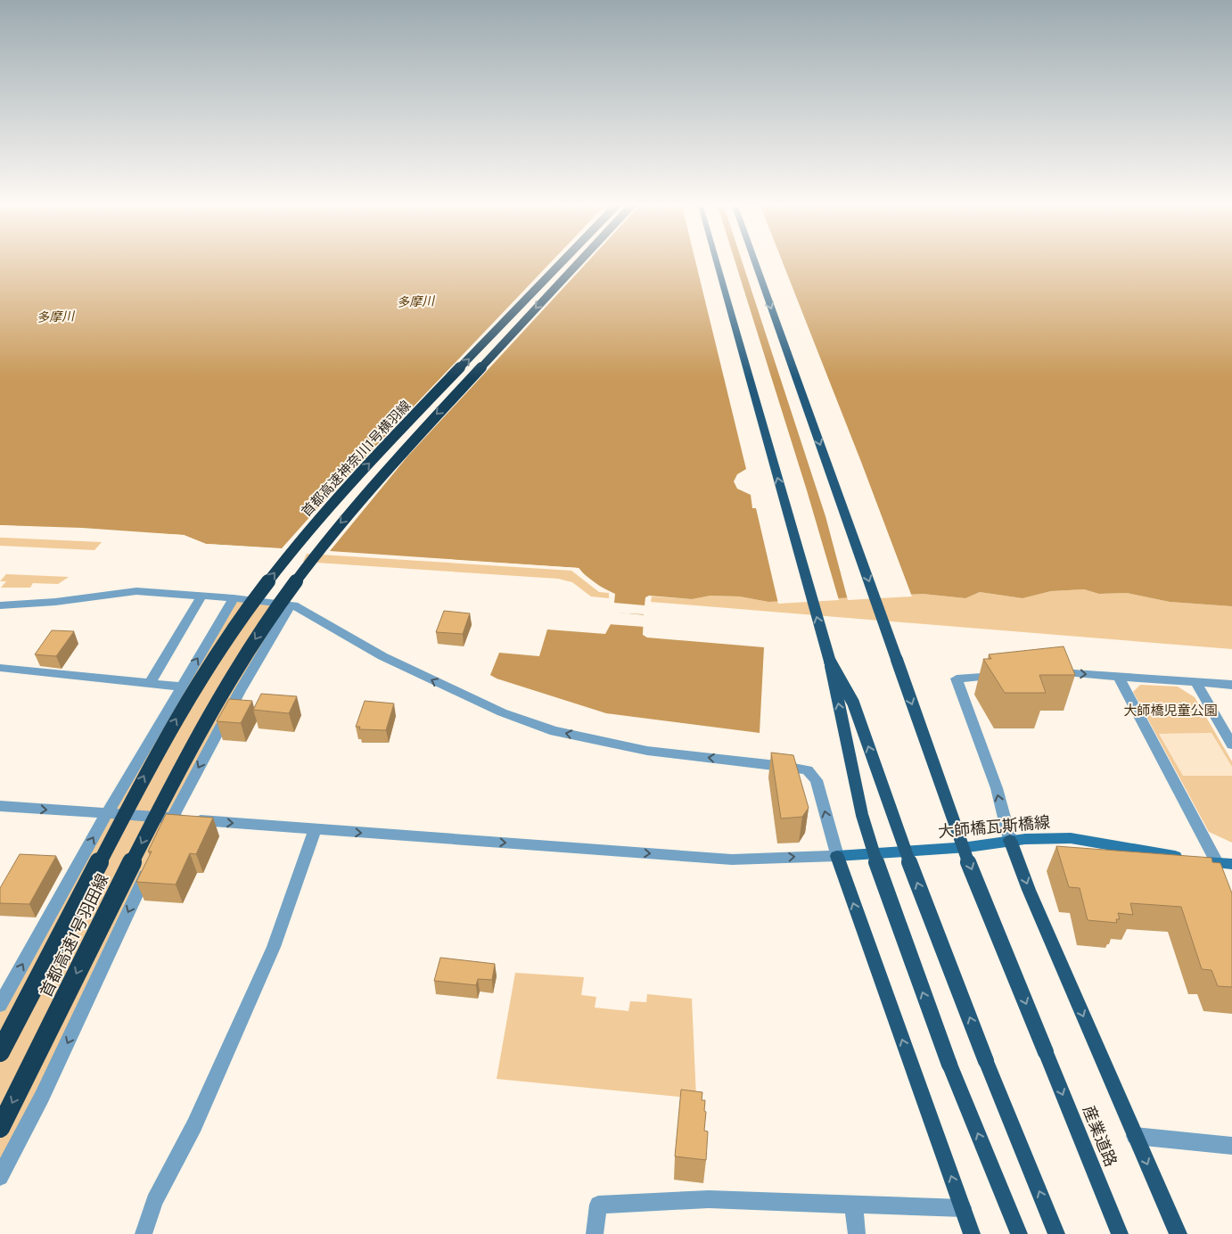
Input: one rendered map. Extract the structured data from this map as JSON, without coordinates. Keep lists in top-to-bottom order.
{
  "streets": {
    "highway": ["首都高速神奈川1号横羽線", "首都高速1号羽田線"],
    "main road": ["産業道路"],
    "street": ["大師橋瓦斯橋線"]
  },
  "crossings": [
    ["首都高速神奈川1号横羽線", "首都高速1号羽田線"]
  ],
  "one_way": ["首都高速神奈川1号横羽線"],
  "water": ["多摩川"],
  "parks": ["大師橋児童公園"]
}
